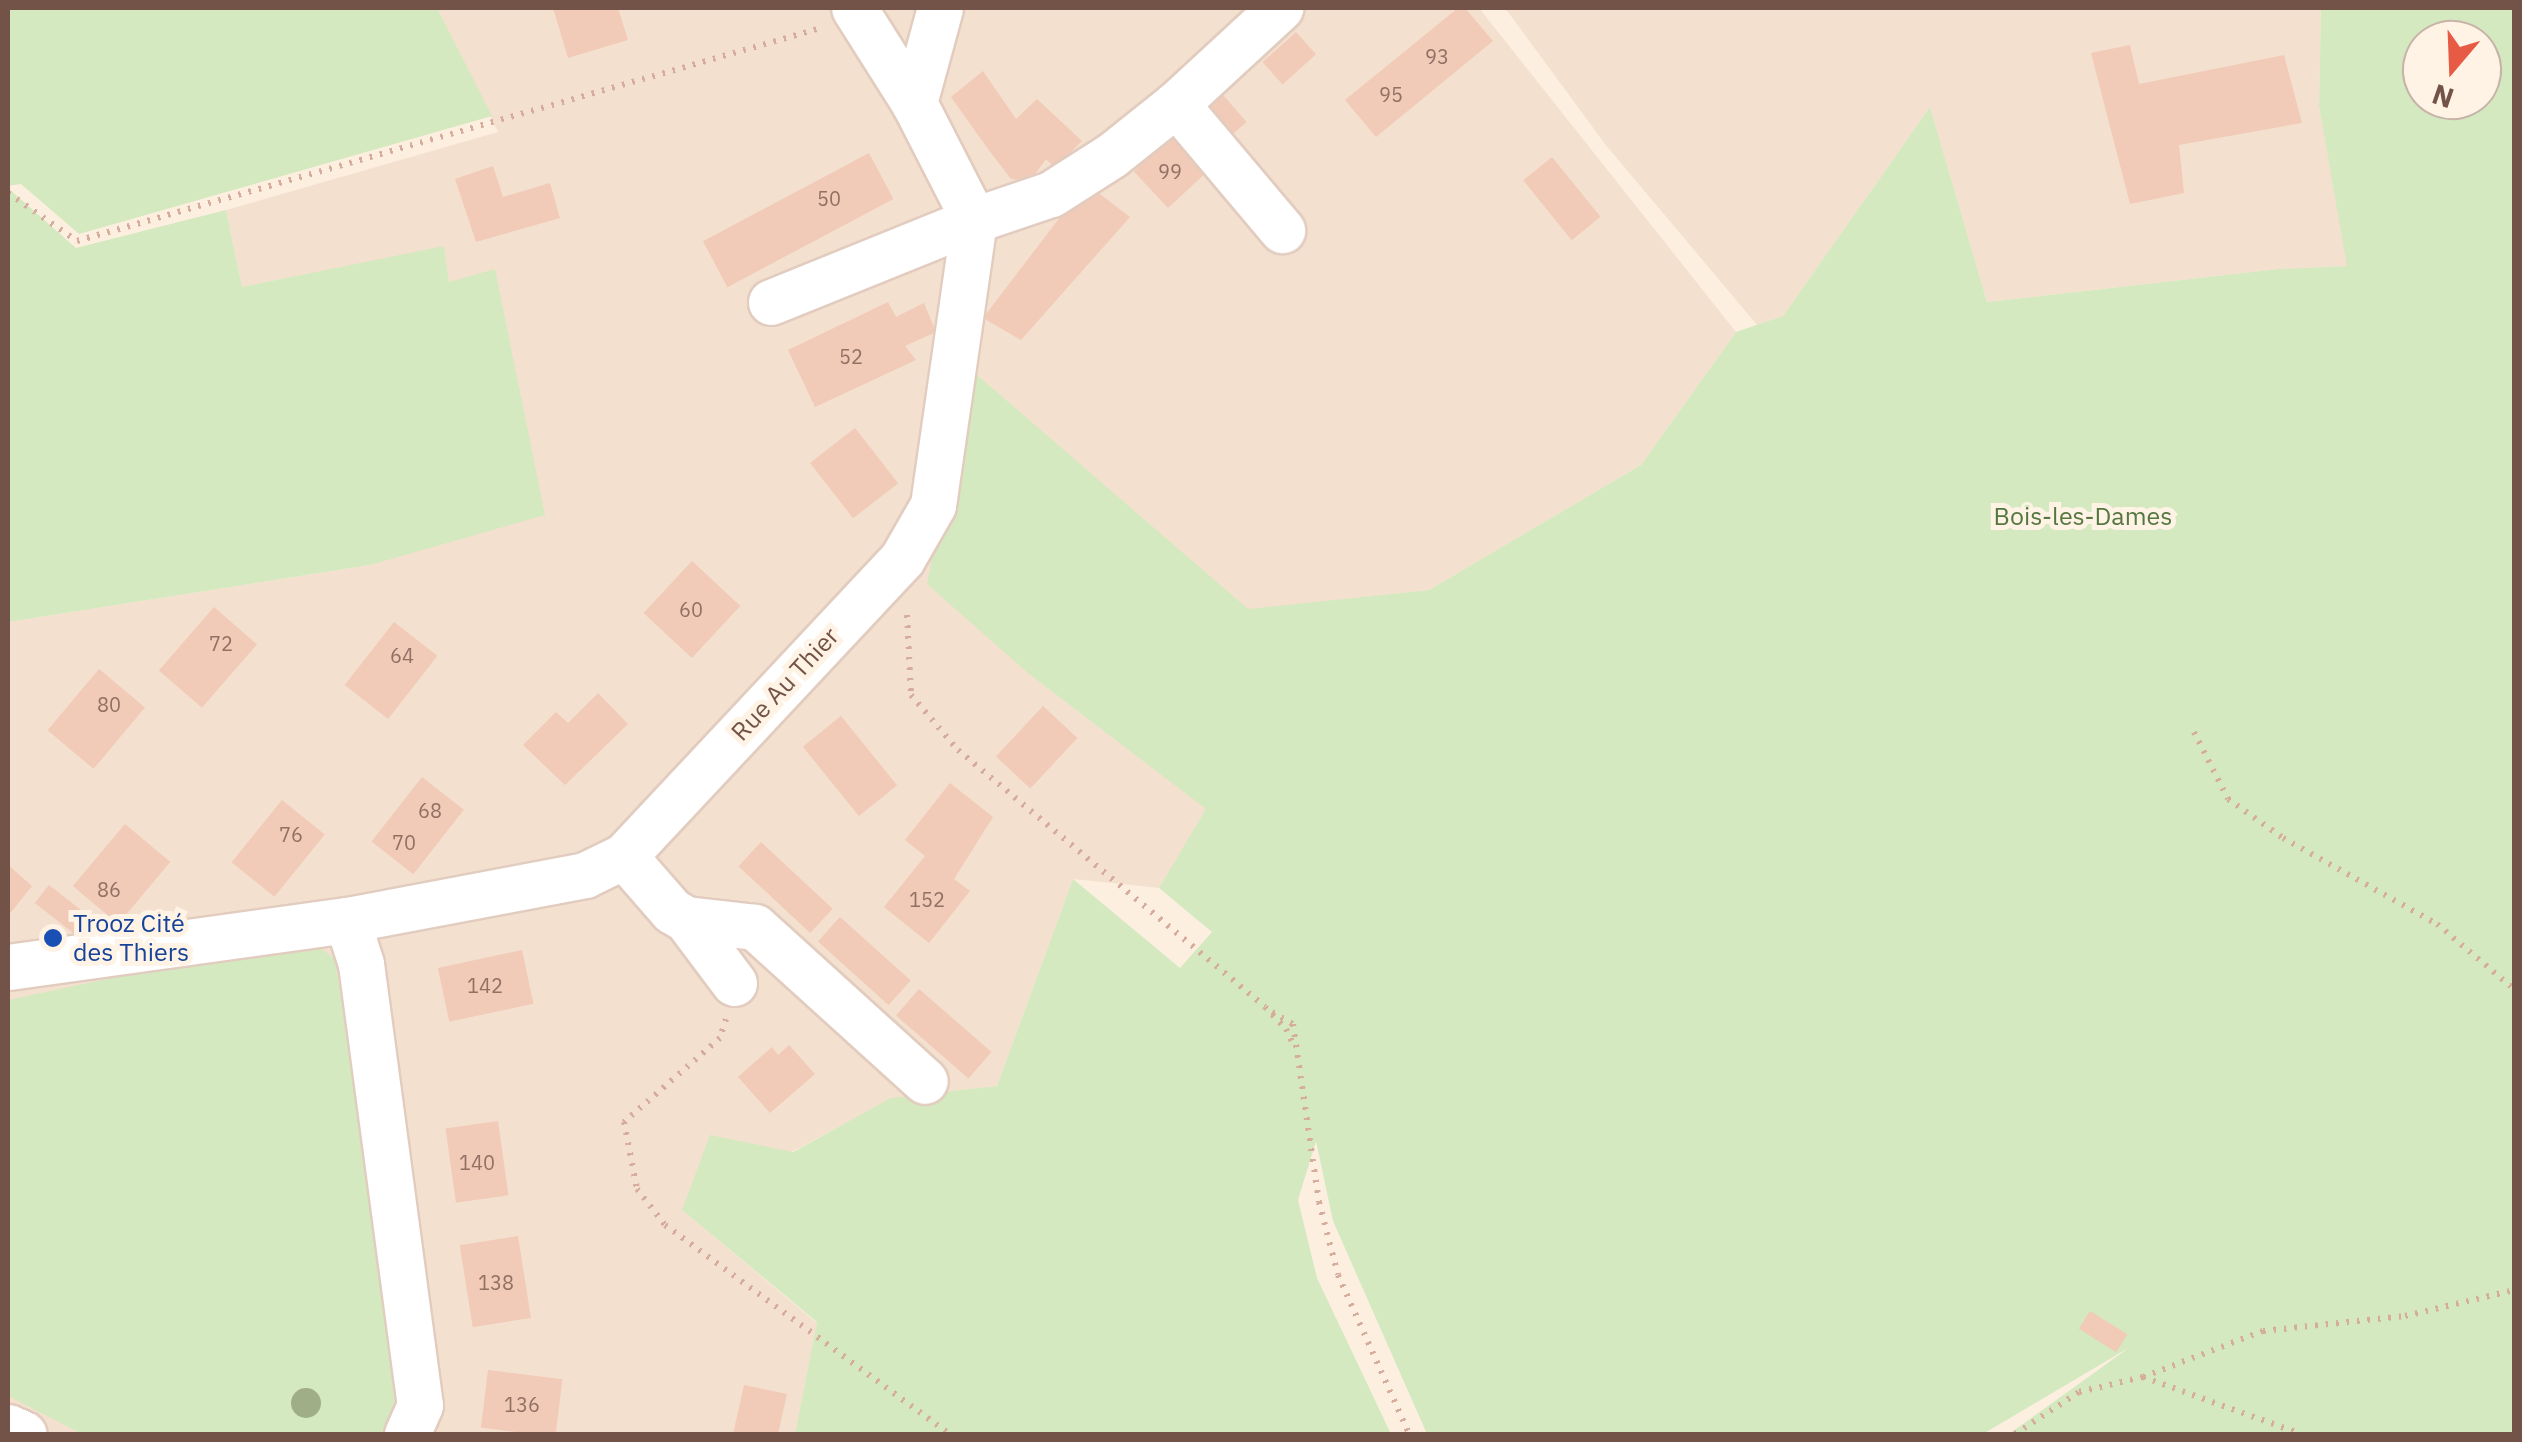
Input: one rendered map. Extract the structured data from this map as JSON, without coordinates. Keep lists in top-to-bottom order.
{
  "streets": {
    "street": ["Rue Au Thier"]
  },
  "parks": ["Bois-les-Dames"],
  "places": ["Trooz Cité des Thiers"],
  "house_numbers": [
    "93",
    "95",
    "99",
    "50",
    "52",
    "60",
    "72",
    "64",
    "80",
    "68",
    "76",
    "70",
    "86",
    "152",
    "142",
    "140",
    "138",
    "136"
  ],
  "north": "bottom"
}
